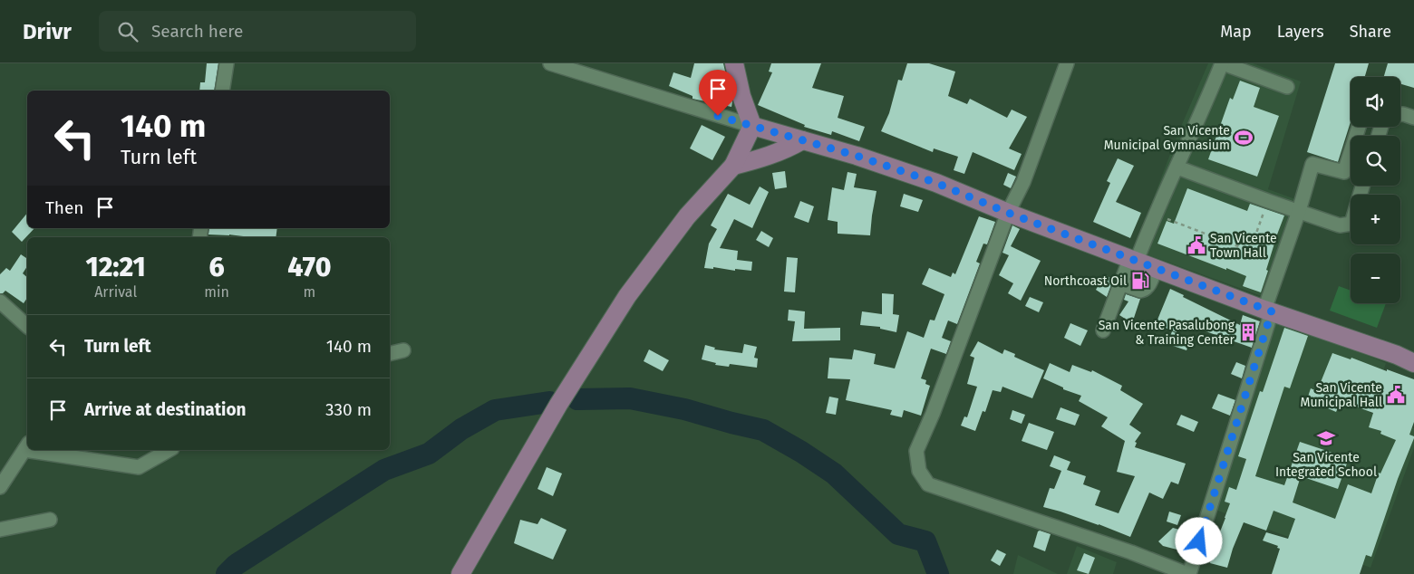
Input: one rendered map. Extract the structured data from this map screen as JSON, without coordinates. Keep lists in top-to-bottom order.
{
  "places": {
    "sports": ["San Vicente Municipal Gymnasium"],
    "public building": ["San Vicente Town Hall", "San Vicente Municipal Hall"],
    "fuel station": ["Northcoast Oil"],
    "building": ["San Vicente Pasalubong & Training Center"],
    "school or university": ["San Vicente Integrated School"]
  },
  "page": {
    "header": "Drivr",
    "search": "Search here",
    "nav": ["Map", "Layers", "Share"],
    "map_buttons": ["+", "−"],
    "turn": ["140 m", "Turn left"],
    "then": "Then",
    "eta": [
      "12:21",
      "Arrival",
      "6",
      "min",
      "470",
      "m"
    ],
    "list": [
      {
        "name": "Turn left",
        "value": "140 m"
      },
      {
        "name": "Arrive at destination",
        "value": "330 m"
      }
    ]
  }
}
